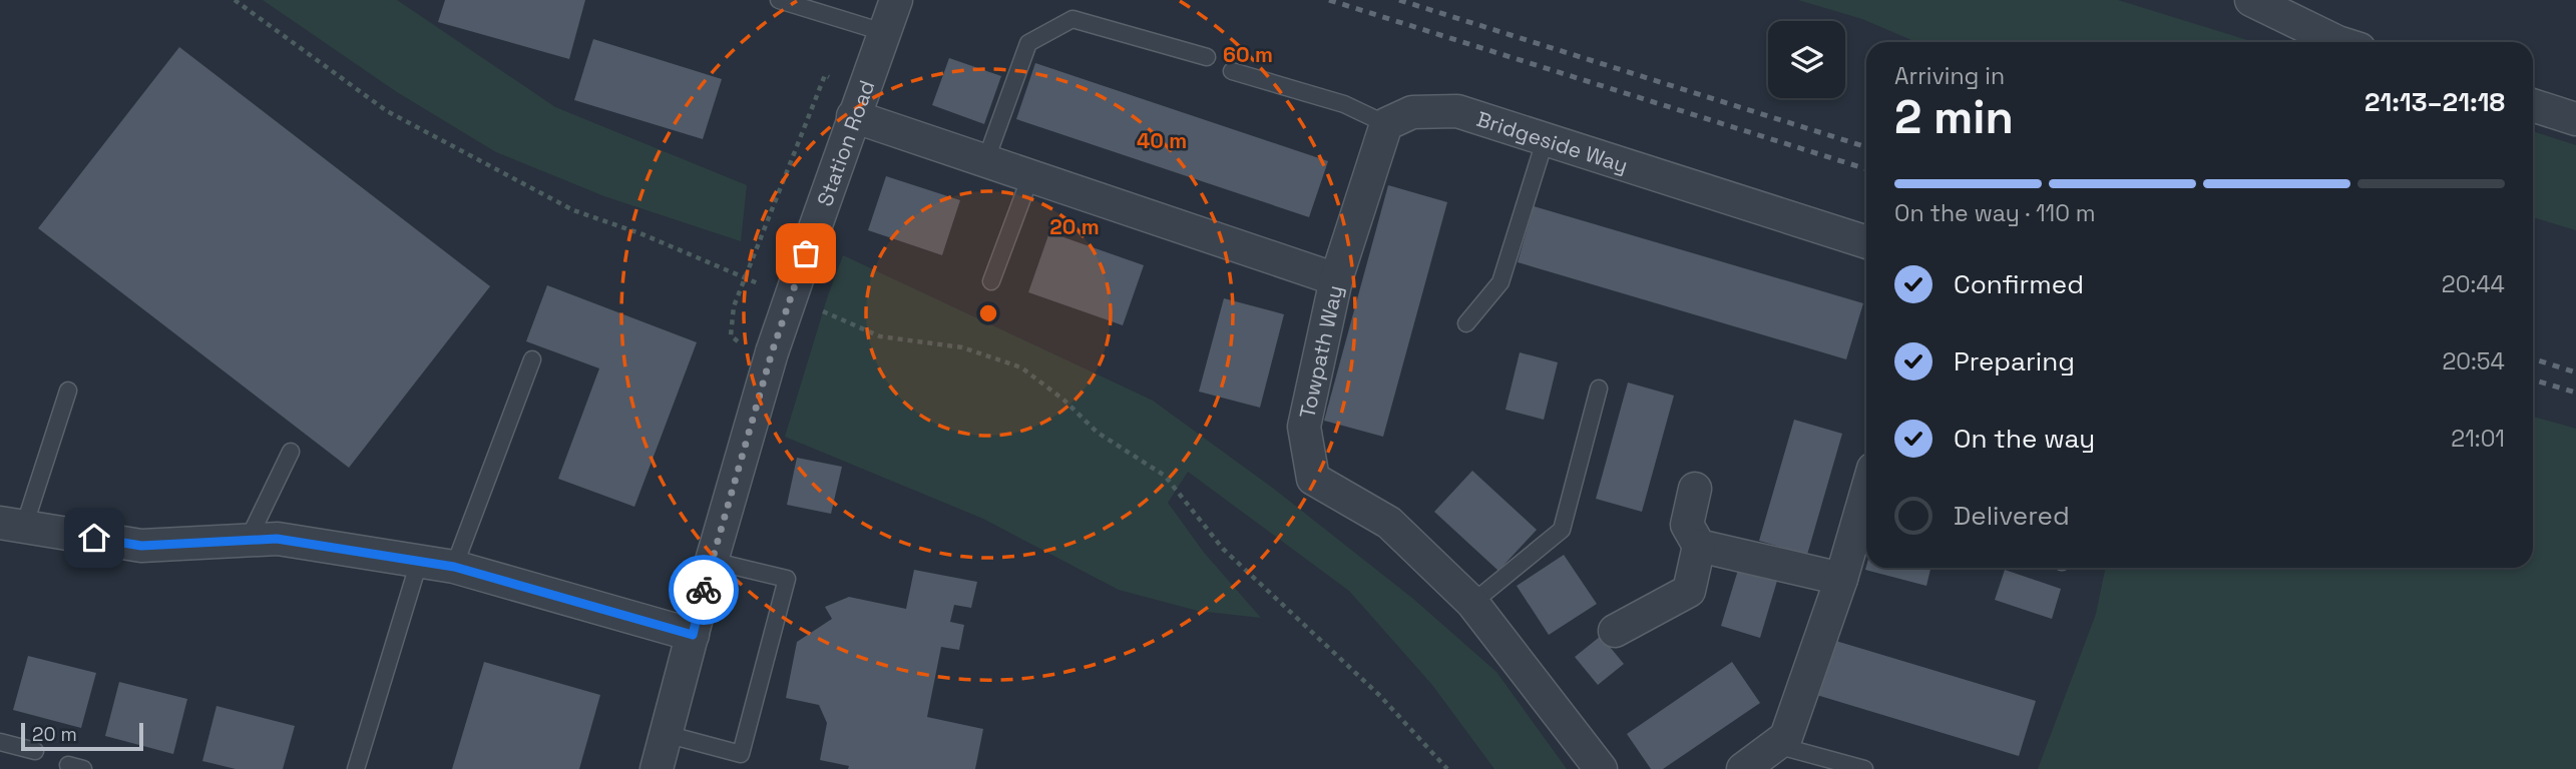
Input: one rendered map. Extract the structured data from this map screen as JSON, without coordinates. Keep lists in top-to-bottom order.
{
  "streets": {
    "street": ["Station Road", "Bridgeside Way", "Towpath Way"]
  },
  "crossings": [
    ["Station Road", "Towpath Way"]
  ],
  "scale_bar": "20 m",
  "page": {
    "heading": ["2 min", "Arriving in", "21:13–21:18"],
    "bar": "On the way · 110 m",
    "list": [
      ["Confirmed", "20:44"],
      ["Preparing", "20:54"],
      ["On the way", "21:01"],
      "Delivered"
    ],
    "scale": "20 m"
  },
  "rings": ["60 m", "40 m", "20 m"]
}
